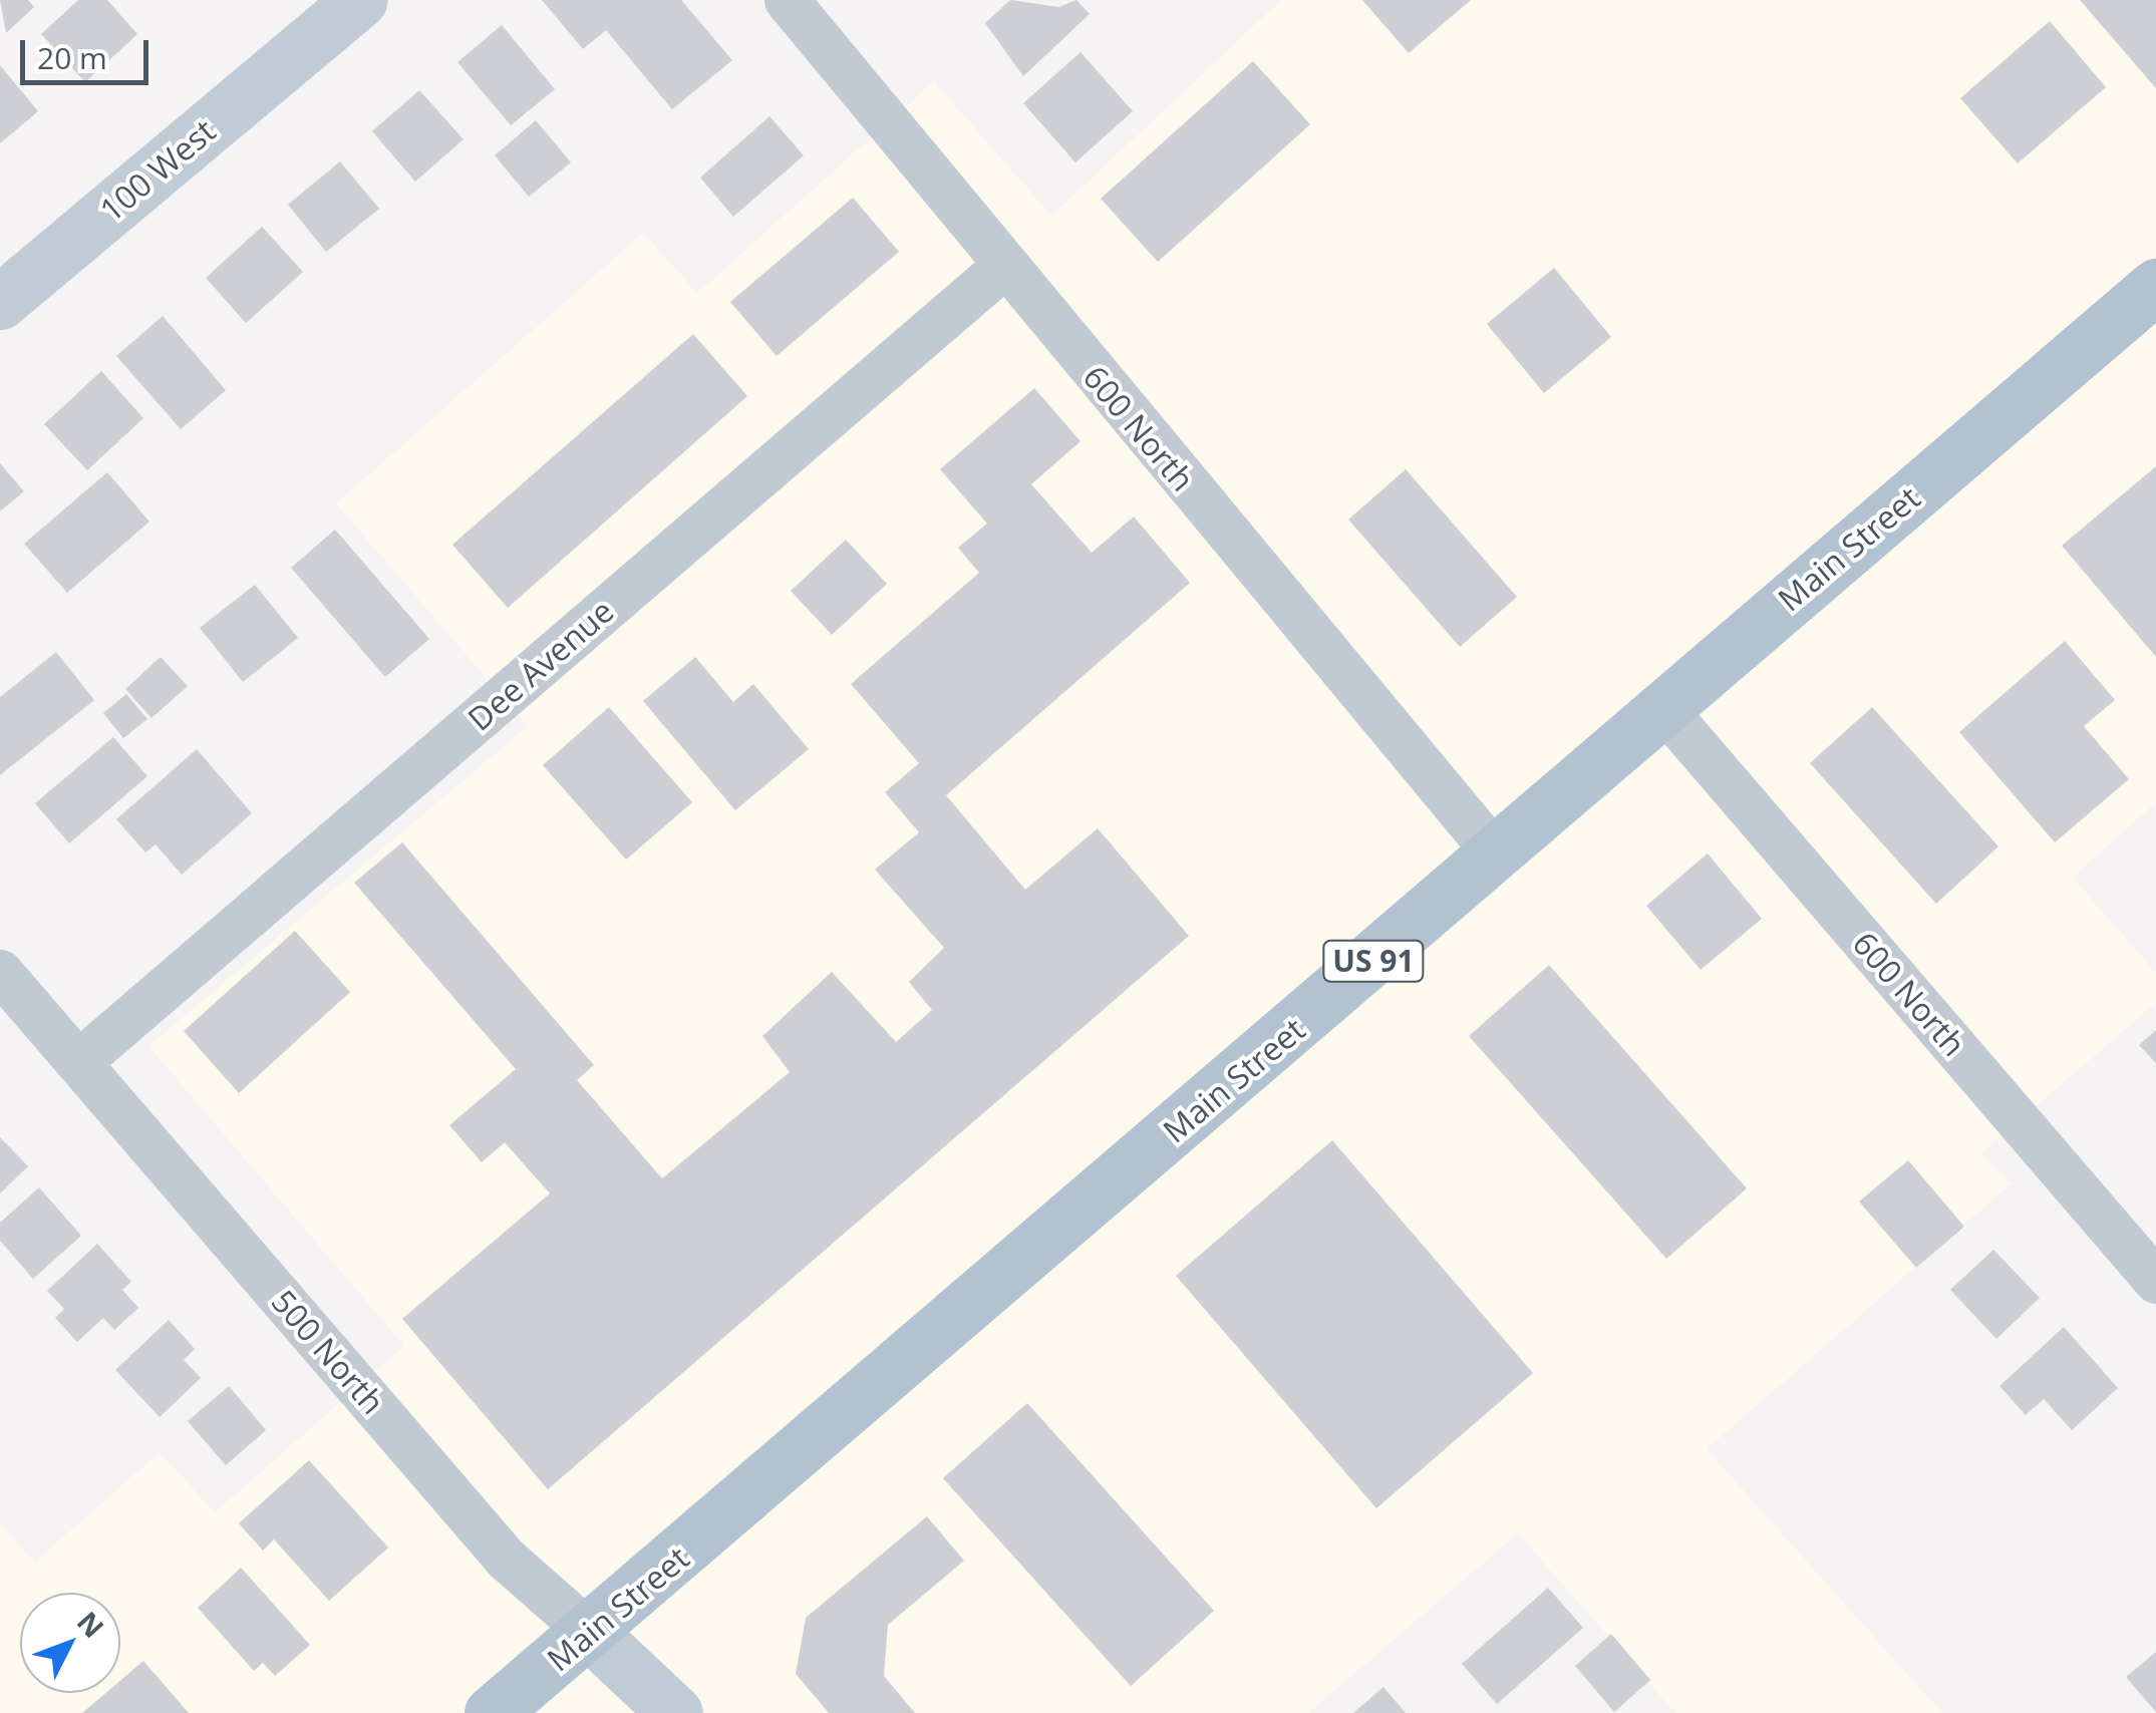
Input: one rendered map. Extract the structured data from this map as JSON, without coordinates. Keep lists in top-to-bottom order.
{
  "streets": {
    "main road": ["Main Street", "US 91"],
    "street": [
      "100 West",
      "600 North",
      "Dee Avenue",
      "500 North"
    ]
  },
  "crossings": [
    ["600 North", "Main Street"],
    ["600 North", "Dee Avenue"],
    ["Main Street", "500 North"],
    ["Dee Avenue", "500 North"]
  ],
  "scale_bar": "20 m",
  "north": "top right"
}
